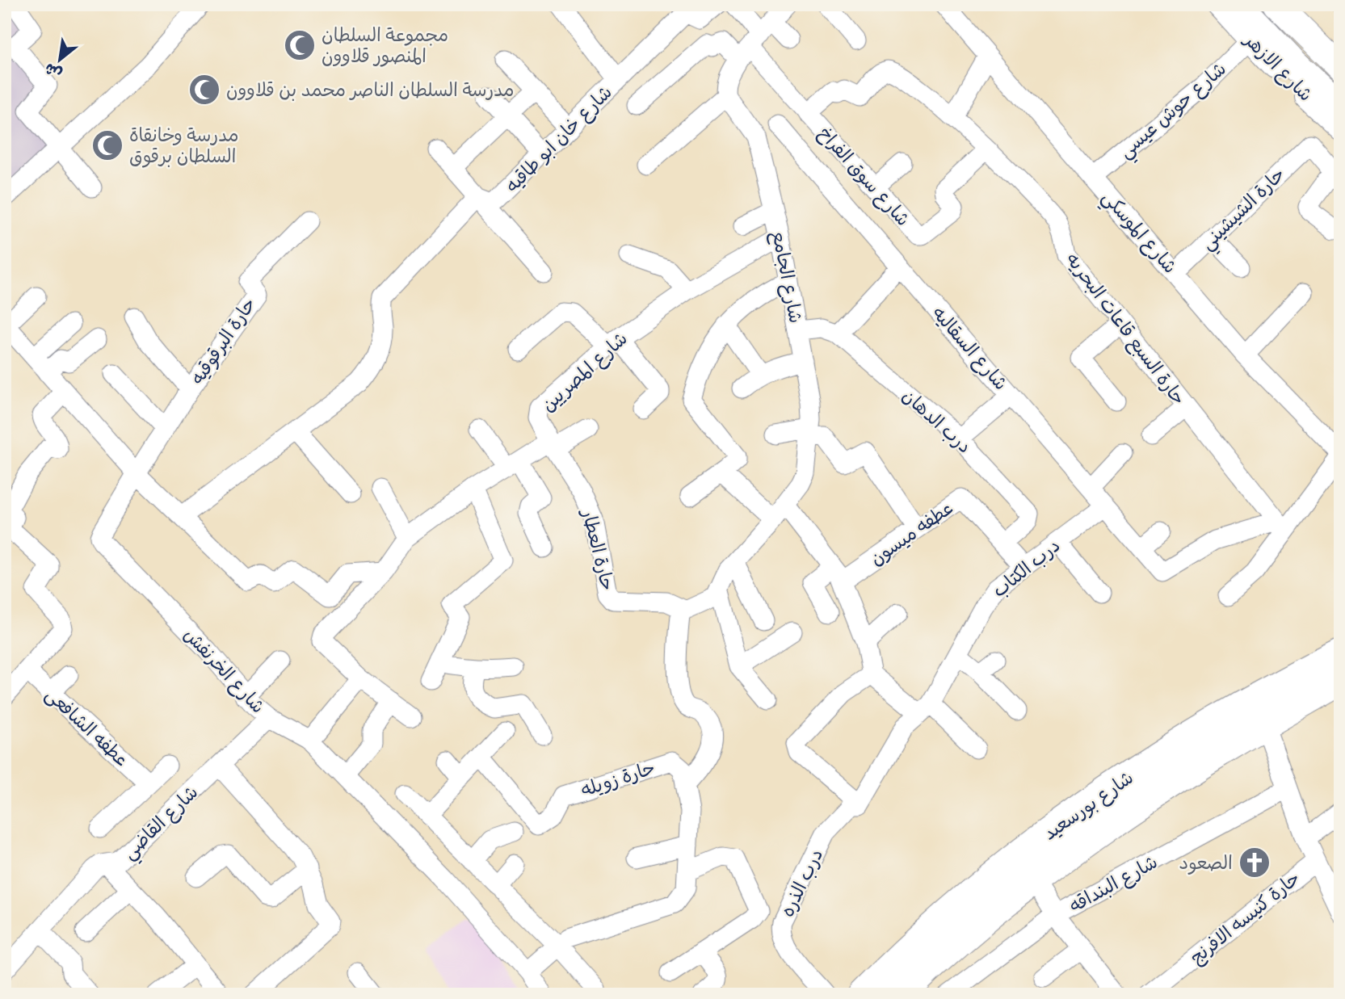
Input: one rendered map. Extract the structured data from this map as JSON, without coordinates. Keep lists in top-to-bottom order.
{
  "streets": {
    "main road": ["شارع الازهر", "شارع بورسعيد"],
    "street": [
      "شارع حوش عيسي",
      "شارع خان ابو طاقيه",
      "شارع سوق الفراخ",
      "حارة الشيشيني",
      "شارع الموسكي",
      "شارع الجامع",
      "حارة السبع قاعات البحريه",
      "حارة البرقوقيه",
      "شارع السقاليه",
      "شارع المصريين",
      "درب الدهان",
      "عطفه ميسون",
      "حارة العطار",
      "درب الكتاب",
      "شارع الخرنفش",
      "عطفه الشافعى",
      "حارة زويله",
      "شارع القاضي",
      "درب الذره",
      "شارع البنداقه",
      "حارة كنيسه الافرنج"
    ]
  },
  "crossings": [
    ["شارع الازهر", "شارع حوش عيسي"],
    ["شارع حوش عيسي", "شارع الموسكي"],
    ["شارع سوق الفراخ", "حارة السبع قاعات البحريه"],
    ["حارة الشيشيني", "شارع الموسكي"],
    ["شارع الجامع", "شارع المصريين"],
    ["حارة السبع قاعات البحريه", "شارع السقاليه"],
    ["حارة البرقوقيه", "شارع الخرنفش"],
    ["شارع السقاليه", "درب الكتاب"],
    ["شارع المصريين", "حارة العطار"],
    ["درب الدهان", "عطفه ميسون"],
    ["عطفه ميسون", "درب الكتاب"],
    ["درب الكتاب", "درب الذره"],
    ["شارع الخرنفش", "حارة زويله"],
    ["شارع الخرنفش", "شارع القاضي"]
  ],
  "places": {
    "mosque": ["مجموعة السلطان المنصور قلاوون", "مدرسة السلطان الناصر محمد بن قلاوون", "مدرسة وخانقاة السلطان برقوق"],
    "church": ["الصعود"]
  },
  "north": "bottom left"
}
